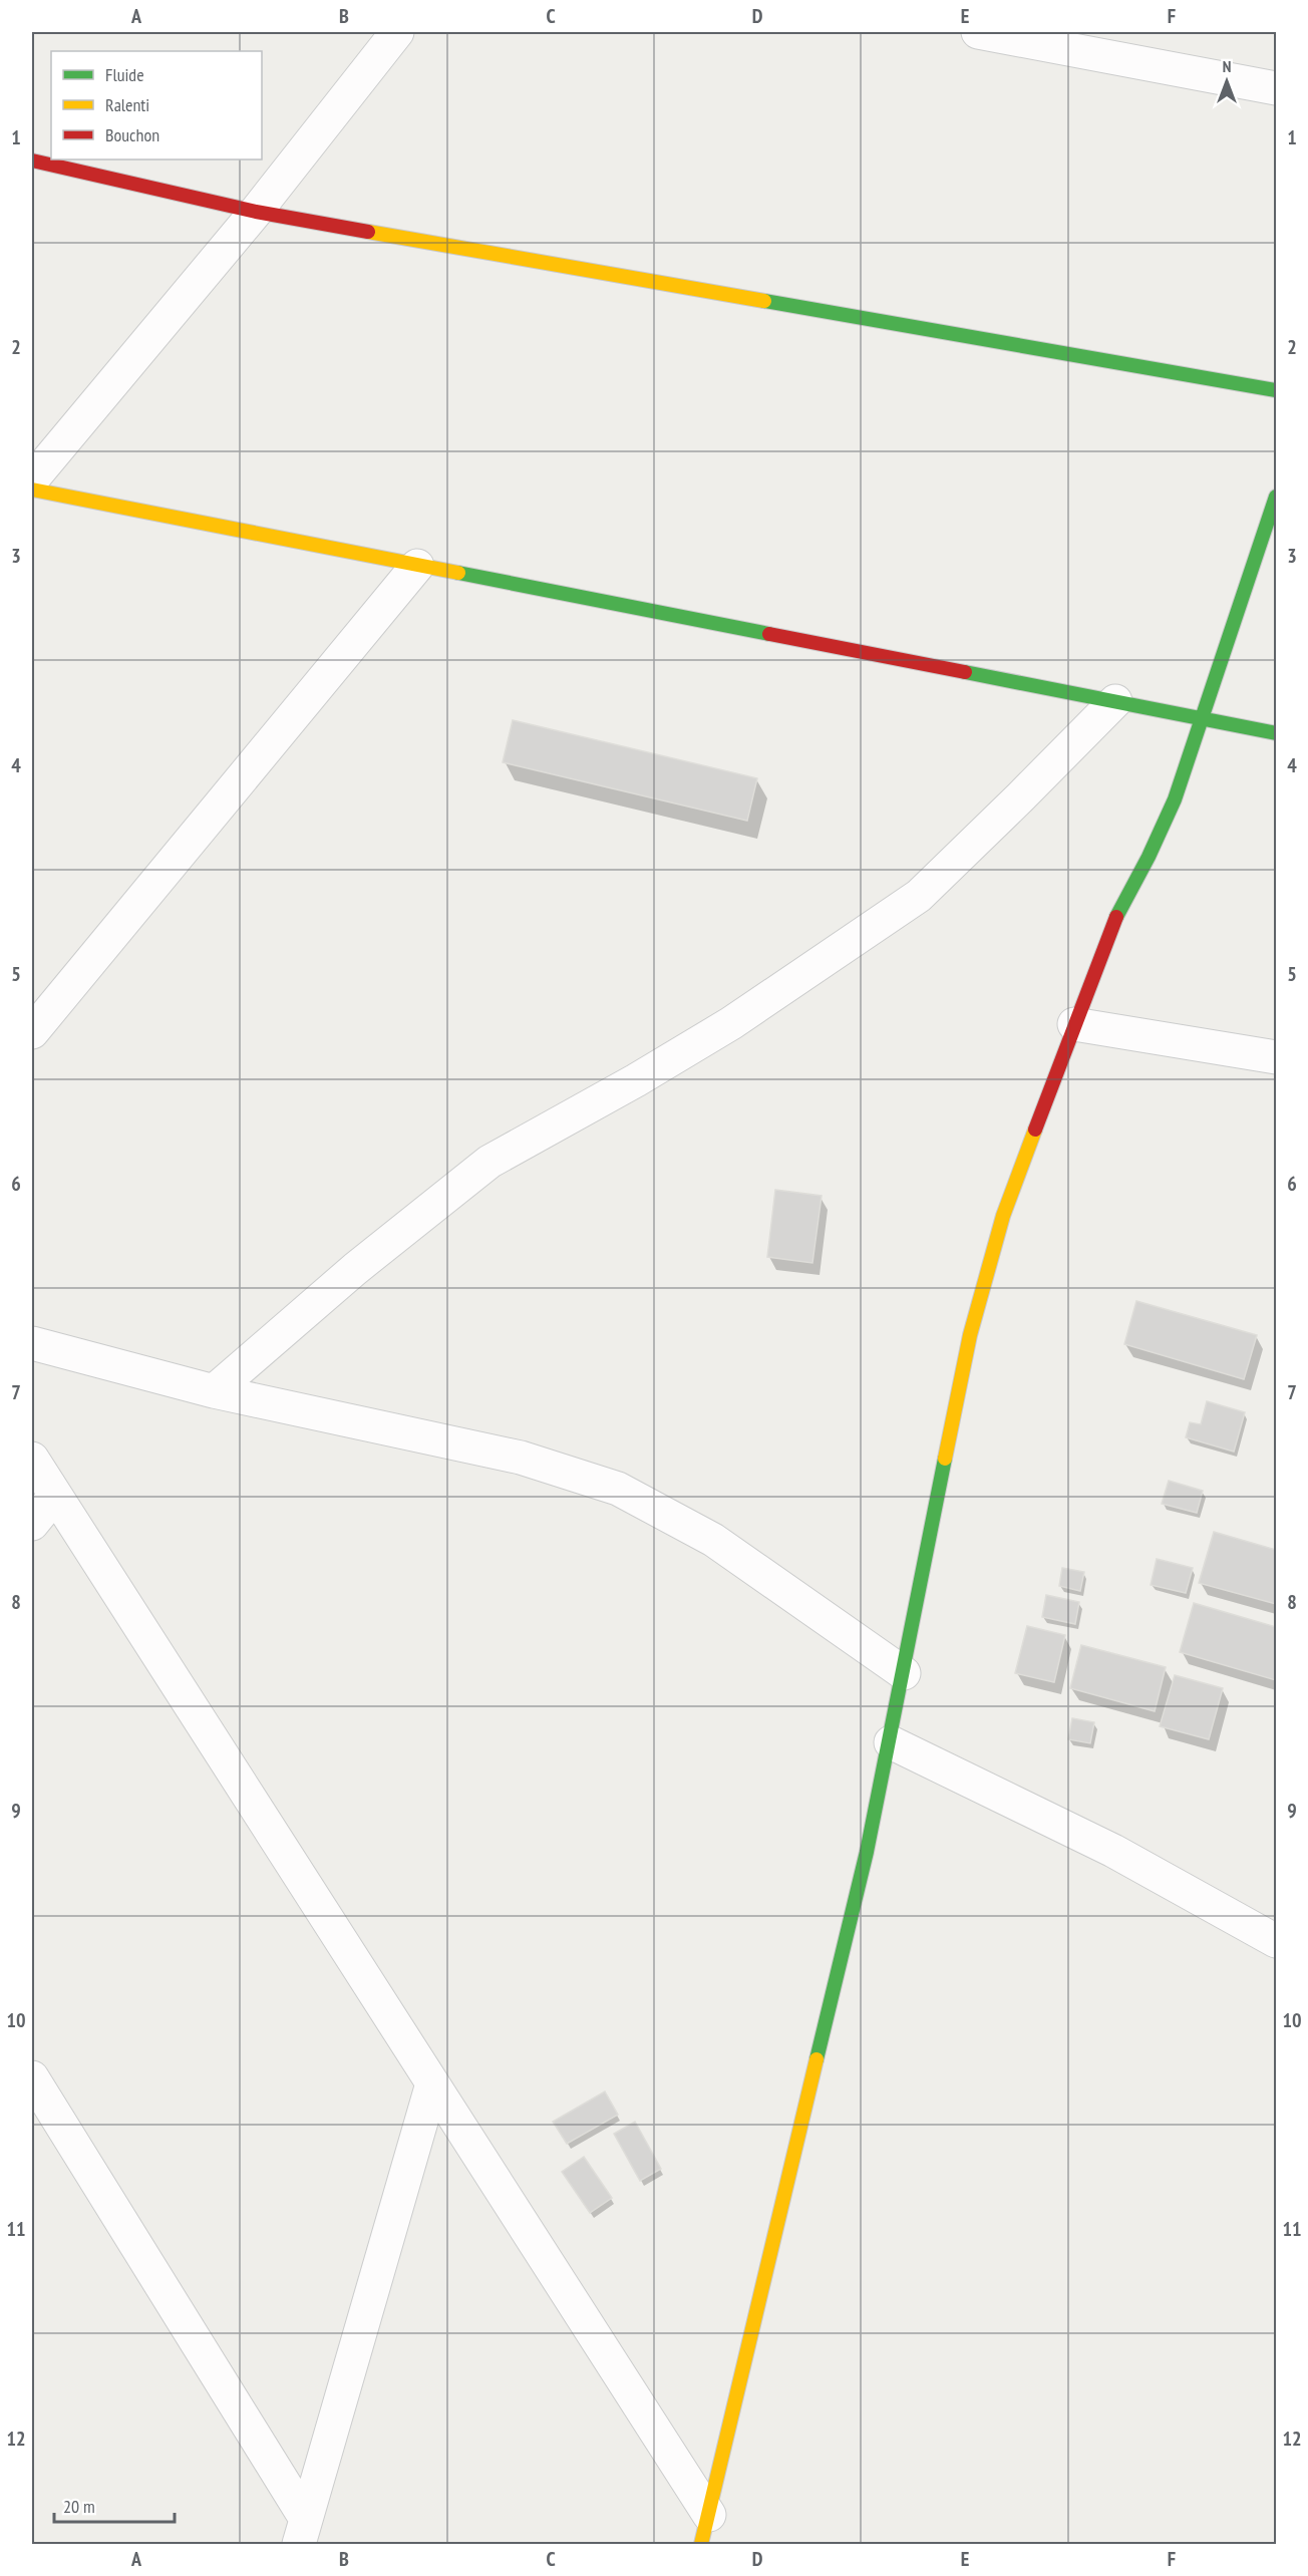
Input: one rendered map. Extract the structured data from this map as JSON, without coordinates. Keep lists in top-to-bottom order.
{
  "legend": ["Fluide", "Ralenti", "Bouchon"],
  "scale_bar": "20 m",
  "north": "top",
  "grid": {
    "columns": [
      "A",
      "B",
      "C",
      "D",
      "E",
      "F"
    ],
    "rows": [
      "1",
      "2",
      "3",
      "4",
      "5",
      "6",
      "7",
      "8",
      "9",
      "10",
      "11",
      "12"
    ]
  }
}
